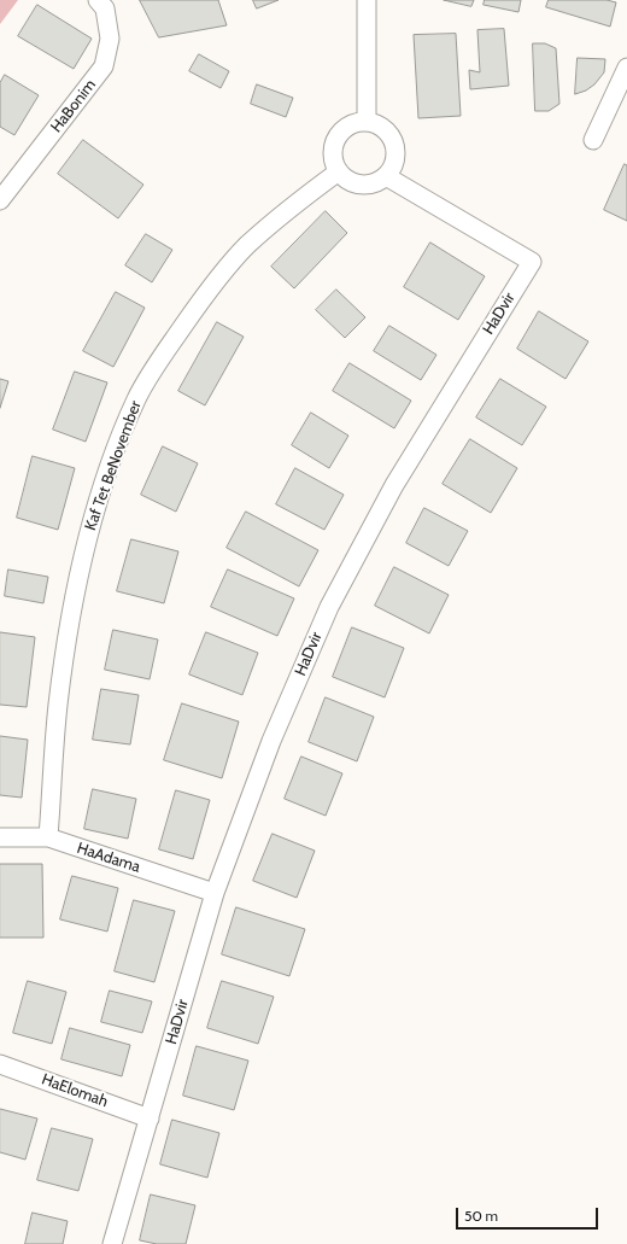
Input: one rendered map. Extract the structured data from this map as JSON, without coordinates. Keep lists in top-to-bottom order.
{
  "streets": {
    "street": [
      "HaBonim",
      "HaDvir",
      "Kaf Tet BeNovember",
      "HaAdama",
      "HaElomah"
    ]
  },
  "crossings": [
    ["HaDvir", "Kaf Tet BeNovember"],
    ["HaDvir", "HaAdama"],
    ["HaDvir", "HaElomah"],
    ["Kaf Tet BeNovember", "HaAdama"]
  ],
  "scale_bar": "50 m"
}
